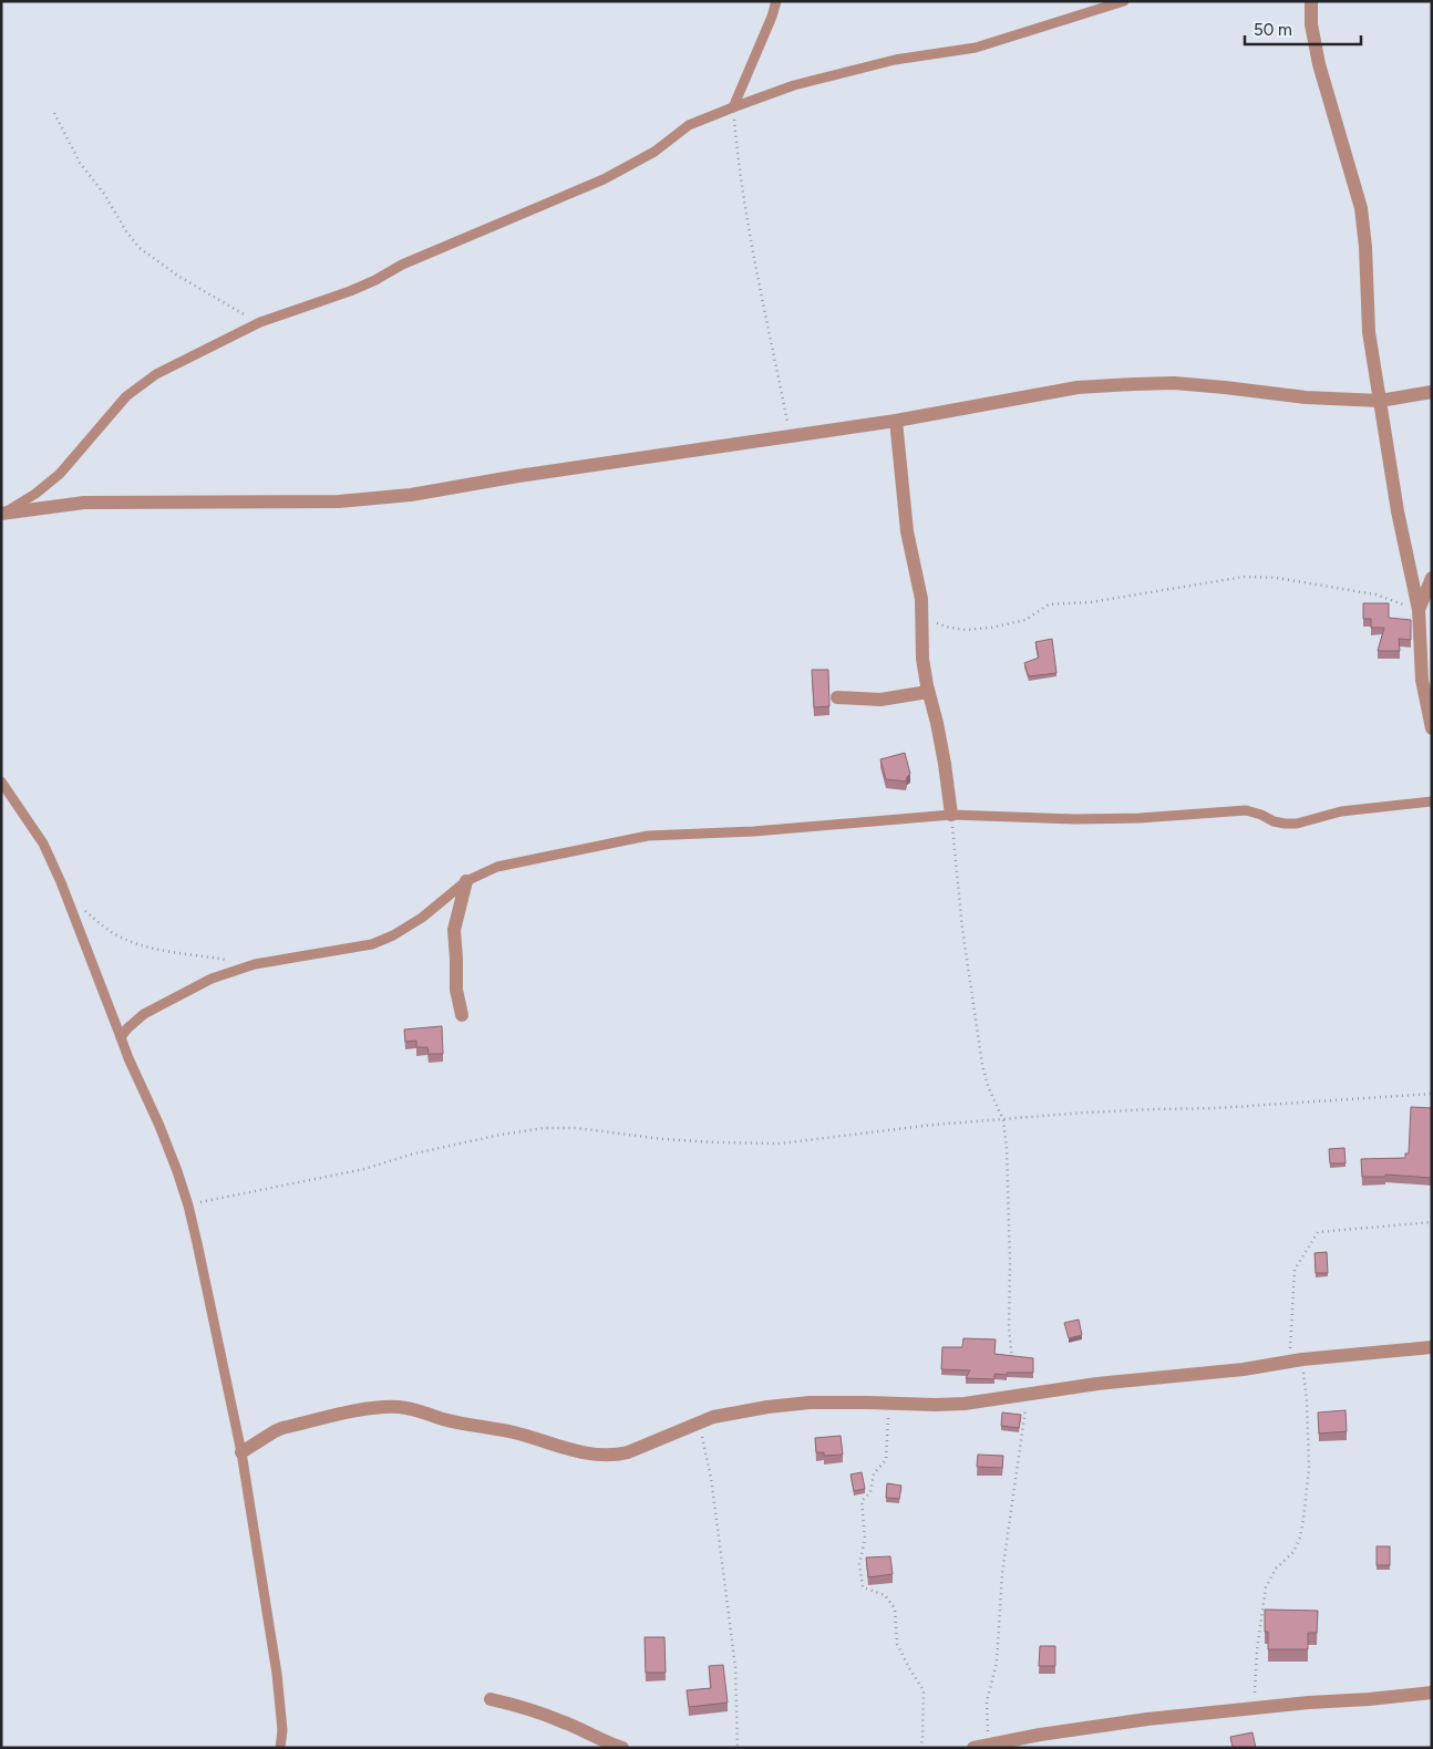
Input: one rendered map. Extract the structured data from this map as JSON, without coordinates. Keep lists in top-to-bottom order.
{
  "scale_bar": "50 m"
}
